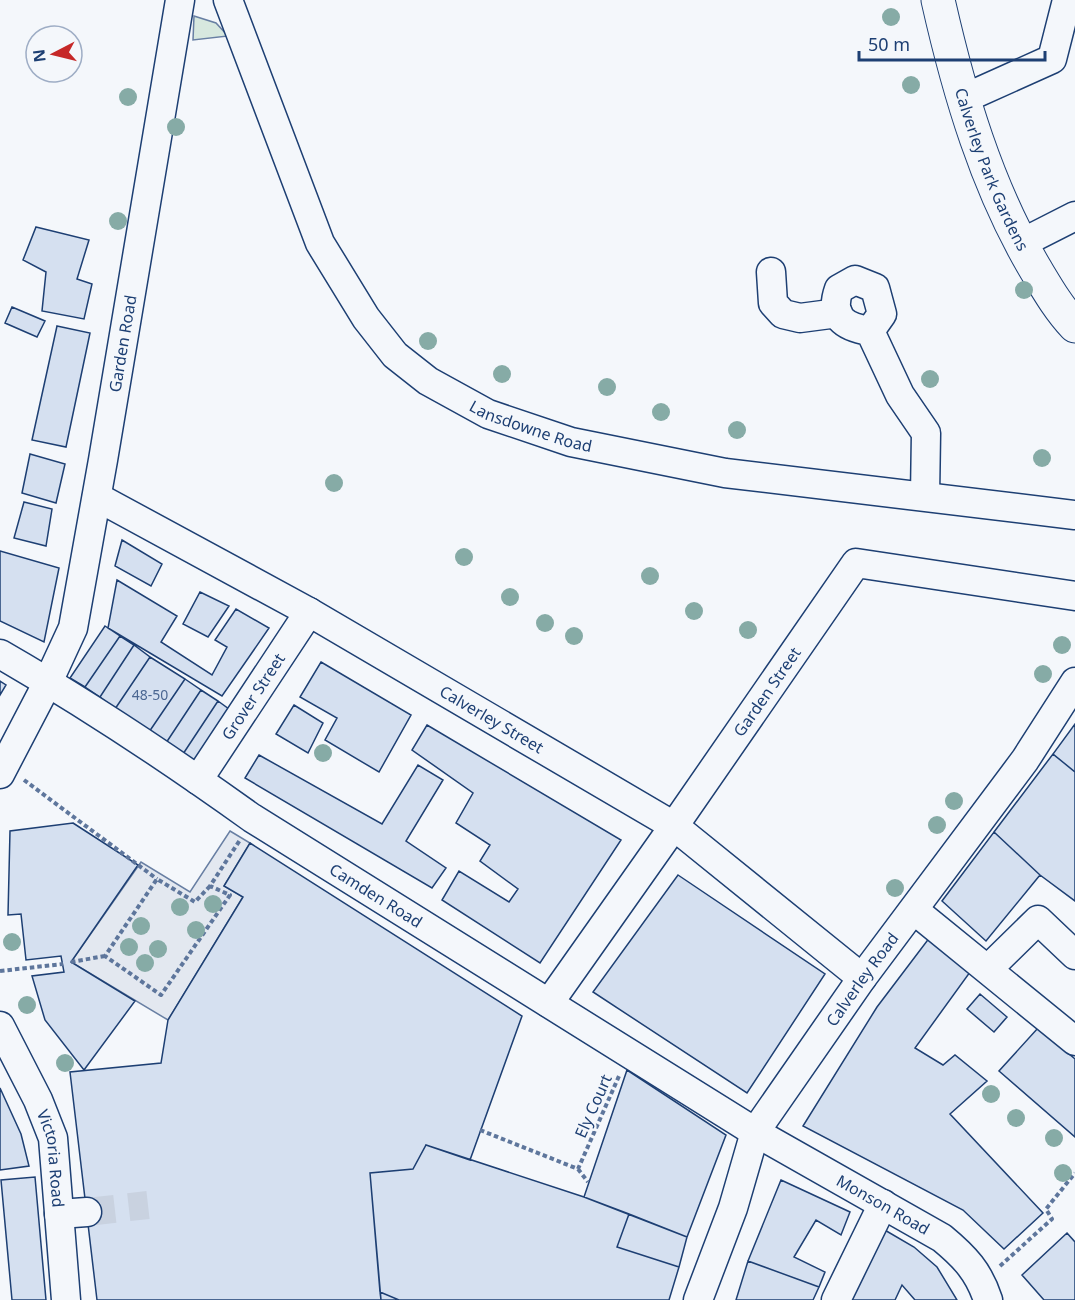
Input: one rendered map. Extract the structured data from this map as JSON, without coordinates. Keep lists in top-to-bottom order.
{
  "streets": {
    "main road": ["Calverley Park Gardens"],
    "street": [
      "Garden Road",
      "Lansdowne Road",
      "Garden Street",
      "Grover Street",
      "Calverley Street",
      "Camden Road",
      "Calverley Road",
      "Victoria Road",
      "Monson Road"
    ],
    "path": ["Ely Court"]
  },
  "crossings": [
    ["Garden Road", "Calverley Street"],
    ["Garden Road", "Camden Road"],
    ["Garden Street", "Calverley Street"],
    ["Garden Street", "Camden Road"],
    ["Grover Street", "Calverley Street"],
    ["Grover Street", "Camden Road"],
    ["Calverley Street", "Calverley Road"],
    ["Camden Road", "Calverley Road"],
    ["Camden Road", "Ely Court"],
    ["Camden Road", "Monson Road"],
    ["Calverley Road", "Monson Road"]
  ],
  "house_numbers": ["48-50"],
  "scale_bar": "50 m",
  "north": "left"
}
